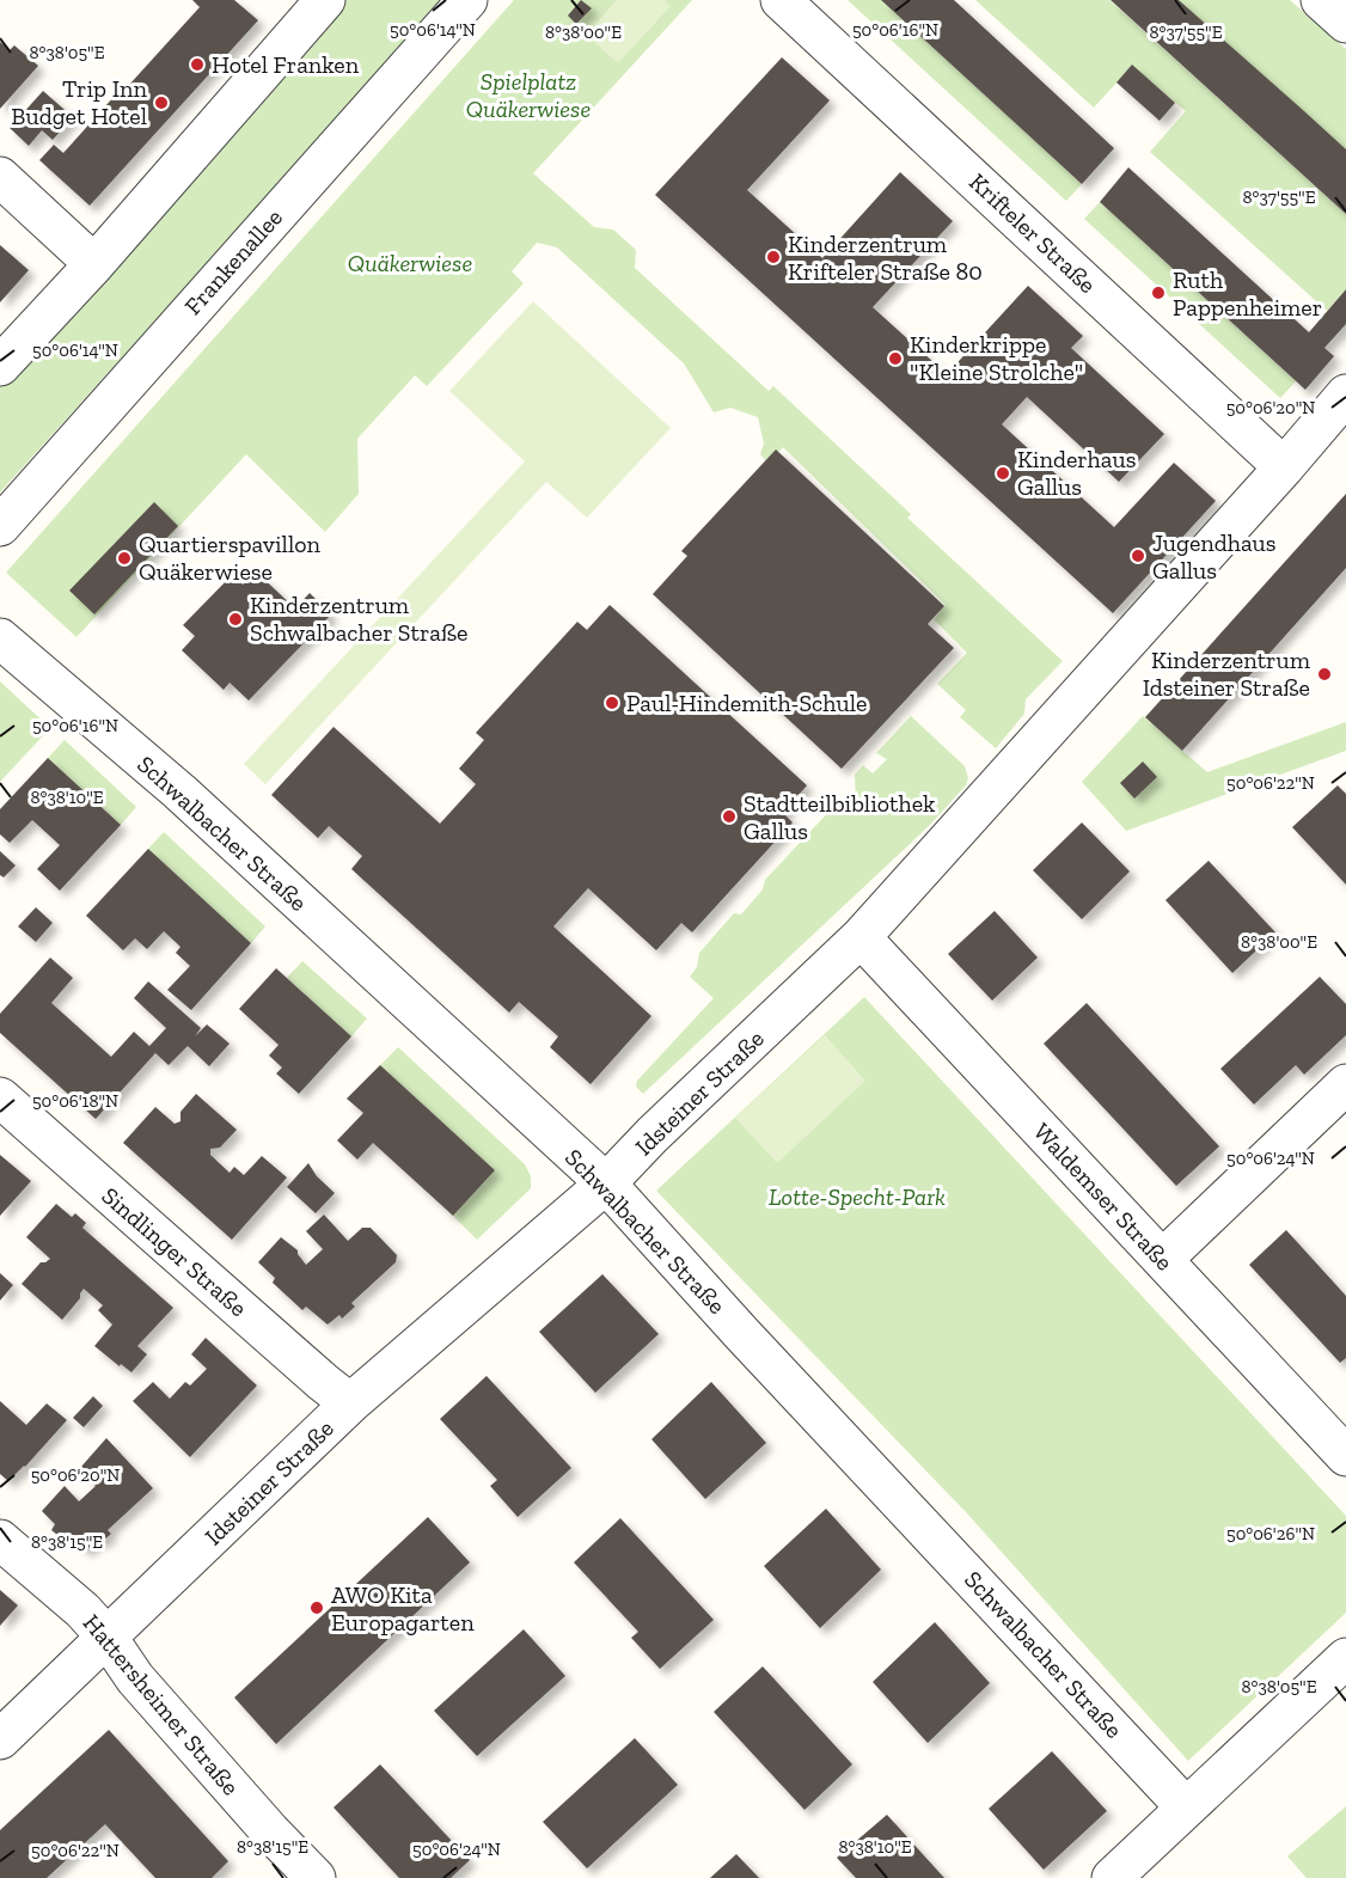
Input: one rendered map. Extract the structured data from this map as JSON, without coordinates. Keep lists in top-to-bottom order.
{
  "streets": {
    "street": [
      "Krifteler Straße",
      "Frankenallee",
      "Schwalbacher Straße",
      "Idsteiner Straße",
      "Waldemser Straße",
      "Sindlinger Straße",
      "Hattersheimer Straße"
    ]
  },
  "crossings": [
    ["Krifteler Straße", "Idsteiner Straße"],
    ["Schwalbacher Straße", "Idsteiner Straße"],
    ["Idsteiner Straße", "Waldemser Straße"],
    ["Idsteiner Straße", "Sindlinger Straße"],
    ["Idsteiner Straße", "Hattersheimer Straße"]
  ],
  "parks": ["Spielplatz Quäkerwiese", "Quäkerwiese", "Lotte-Specht-Park"],
  "places": [
    "Hotel Franken",
    "Trip Inn Budget Hotel",
    "Kinderzentrum Krifteler Straße 80",
    "Ruth Pappenheimer",
    "Kinderkrippe \"Kleine Strolche\"",
    "Kinderhaus Gallus",
    "Jugendhaus Gallus",
    "Quartierspavillon Quäkerwiese",
    "Kinderzentrum Schwalbacher Straße",
    "Kinderzentrum Idsteiner Straße",
    "Paul-Hindemith-Schule",
    "Stadtteilbibliothek Gallus",
    "AWO Kita Europagarten"
  ],
  "coordinates": [
    "50°06'14\"N",
    "50°06'16\"N",
    "8°38'00\"E",
    "8°37'55\"E",
    "8°38'05\"E",
    "50°06'20\"N",
    "50°06'22\"N",
    "8°38'10\"E",
    "50°06'18\"N",
    "50°06'24\"N",
    "50°06'26\"N",
    "8°38'15\"E"
  ]
}
